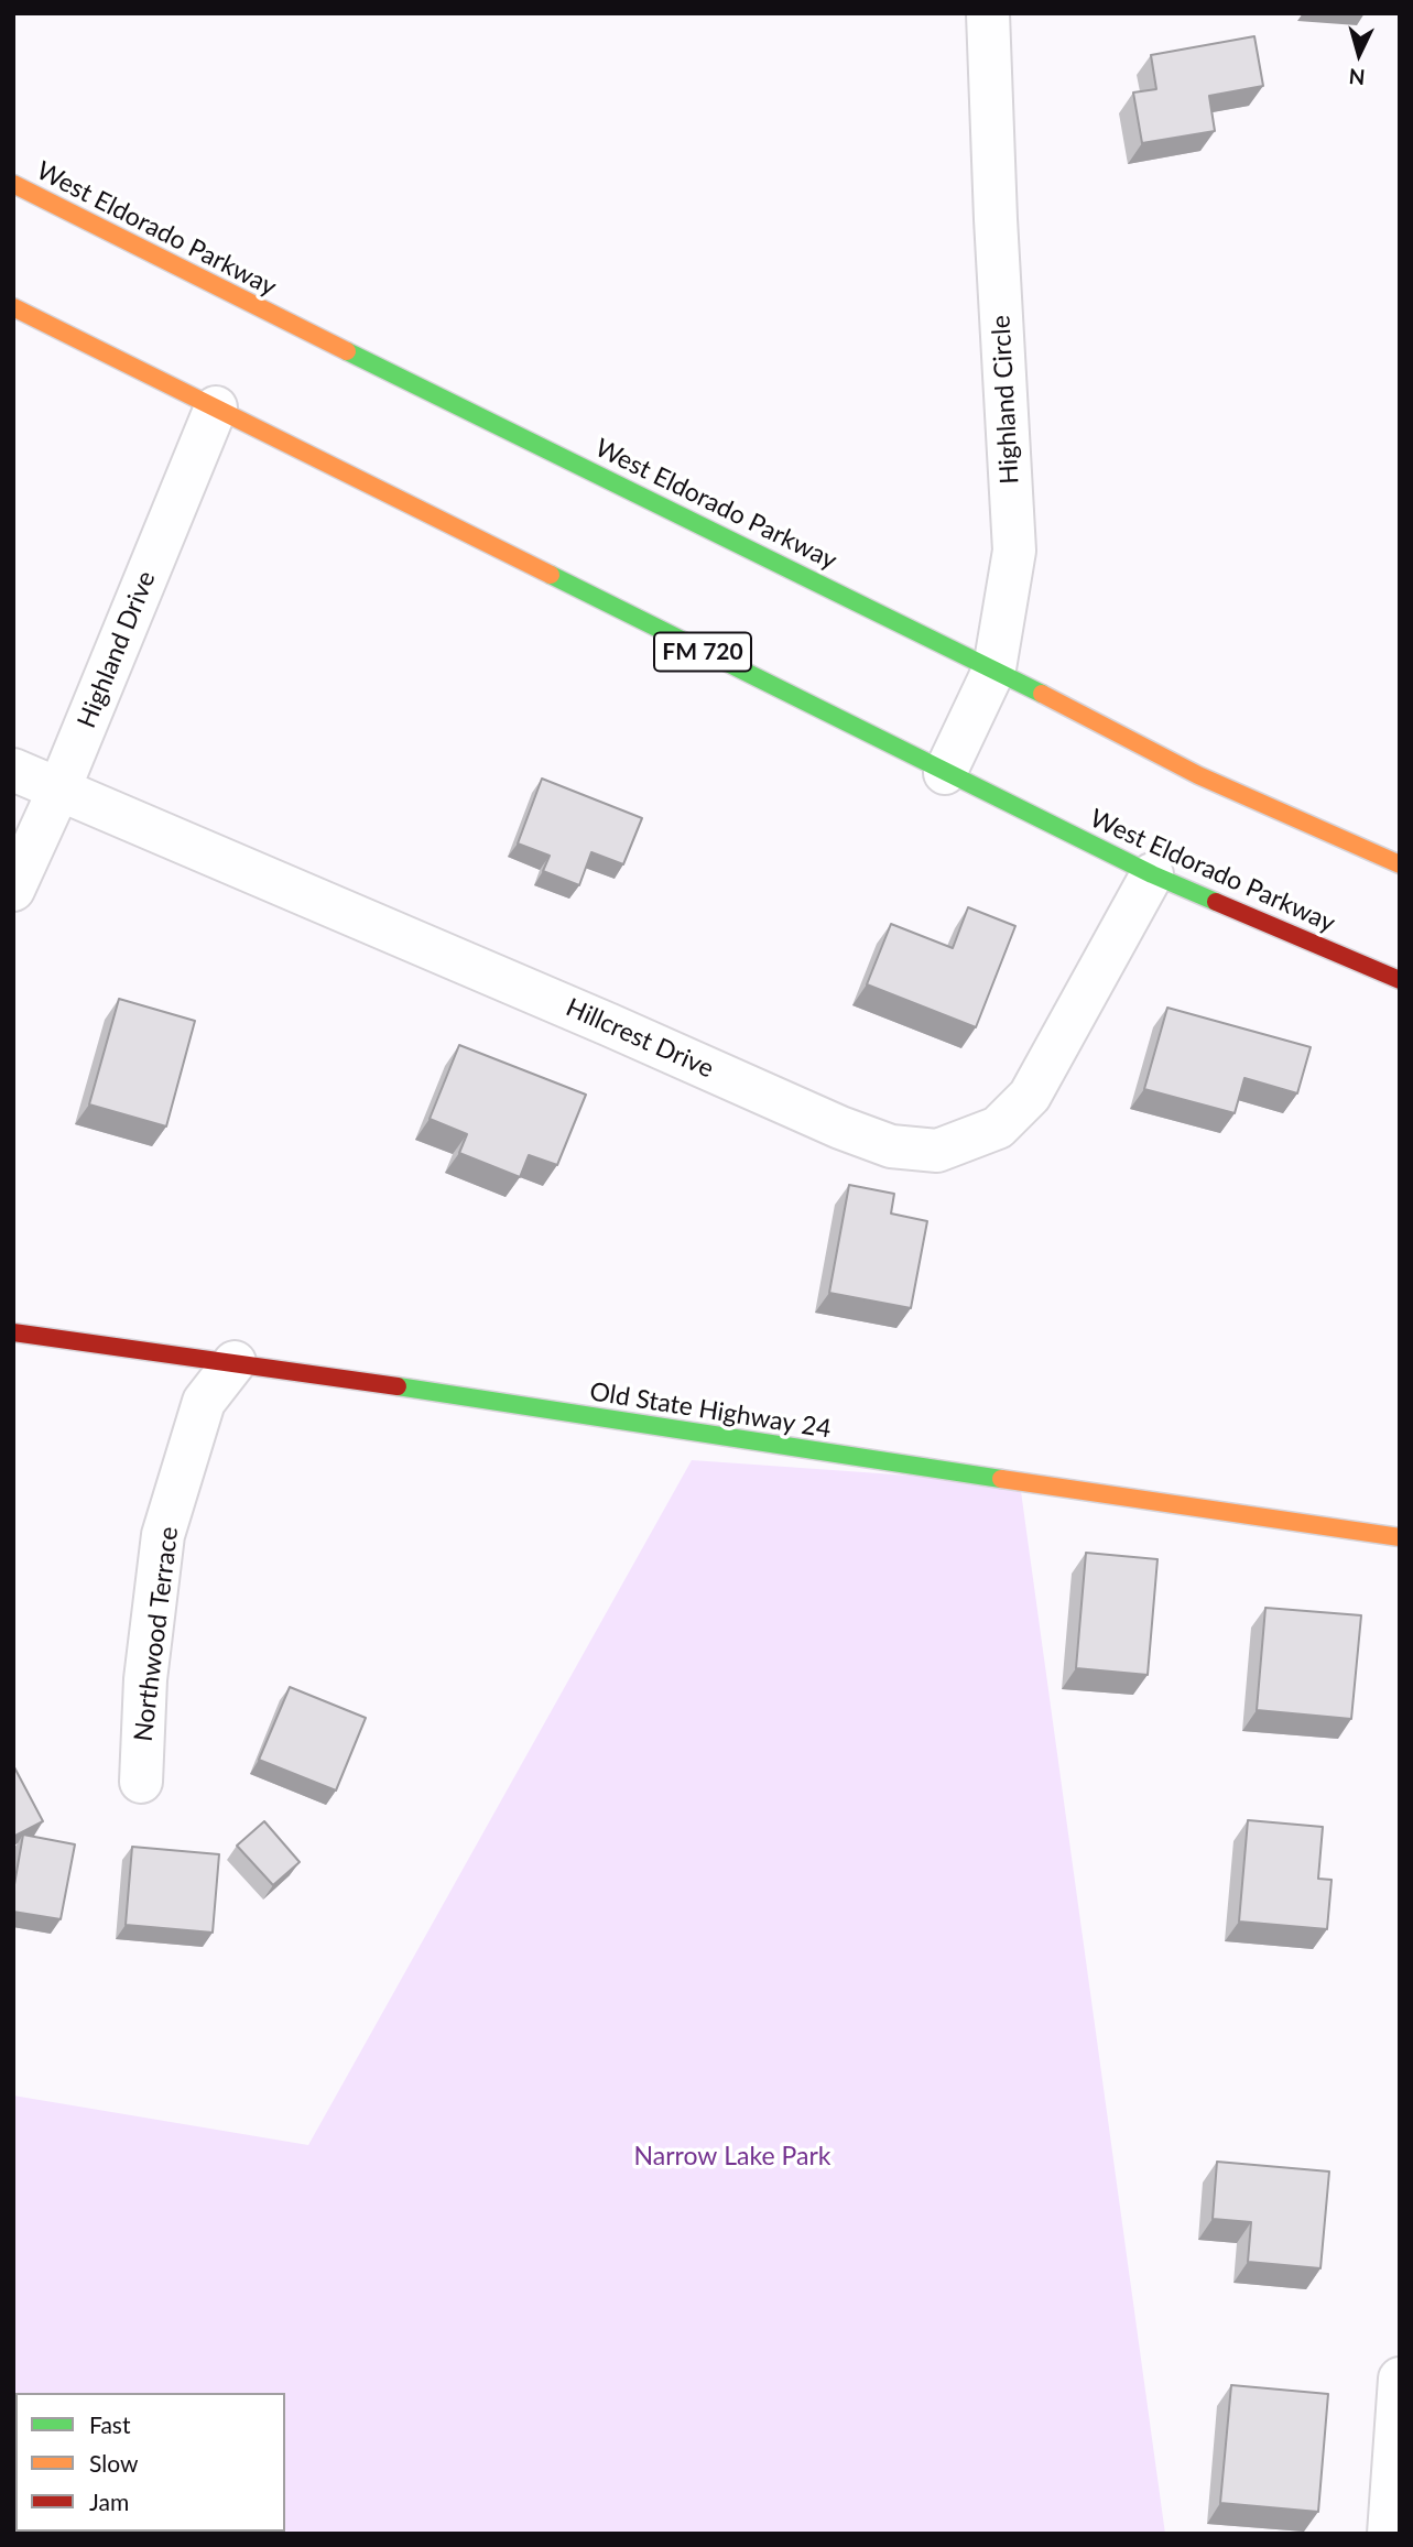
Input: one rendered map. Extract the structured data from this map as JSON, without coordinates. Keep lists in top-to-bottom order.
{
  "streets": {
    "main road": ["West Eldorado Parkway", "FM 720", "Old State Highway 24"],
    "street": [
      "Highland Circle",
      "Highland Drive",
      "Hillcrest Drive",
      "Northwood Terrace"
    ]
  },
  "crossings": [
    ["West Eldorado Parkway", "Highland Circle"],
    ["West Eldorado Parkway", "Highland Drive"],
    ["West Eldorado Parkway", "Hillcrest Drive"],
    ["Highland Drive", "Hillcrest Drive"],
    ["Old State Highway 24", "Northwood Terrace"]
  ],
  "parks": ["Narrow Lake Park"],
  "legend": ["Fast", "Slow", "Jam"],
  "north": "bottom"
}
